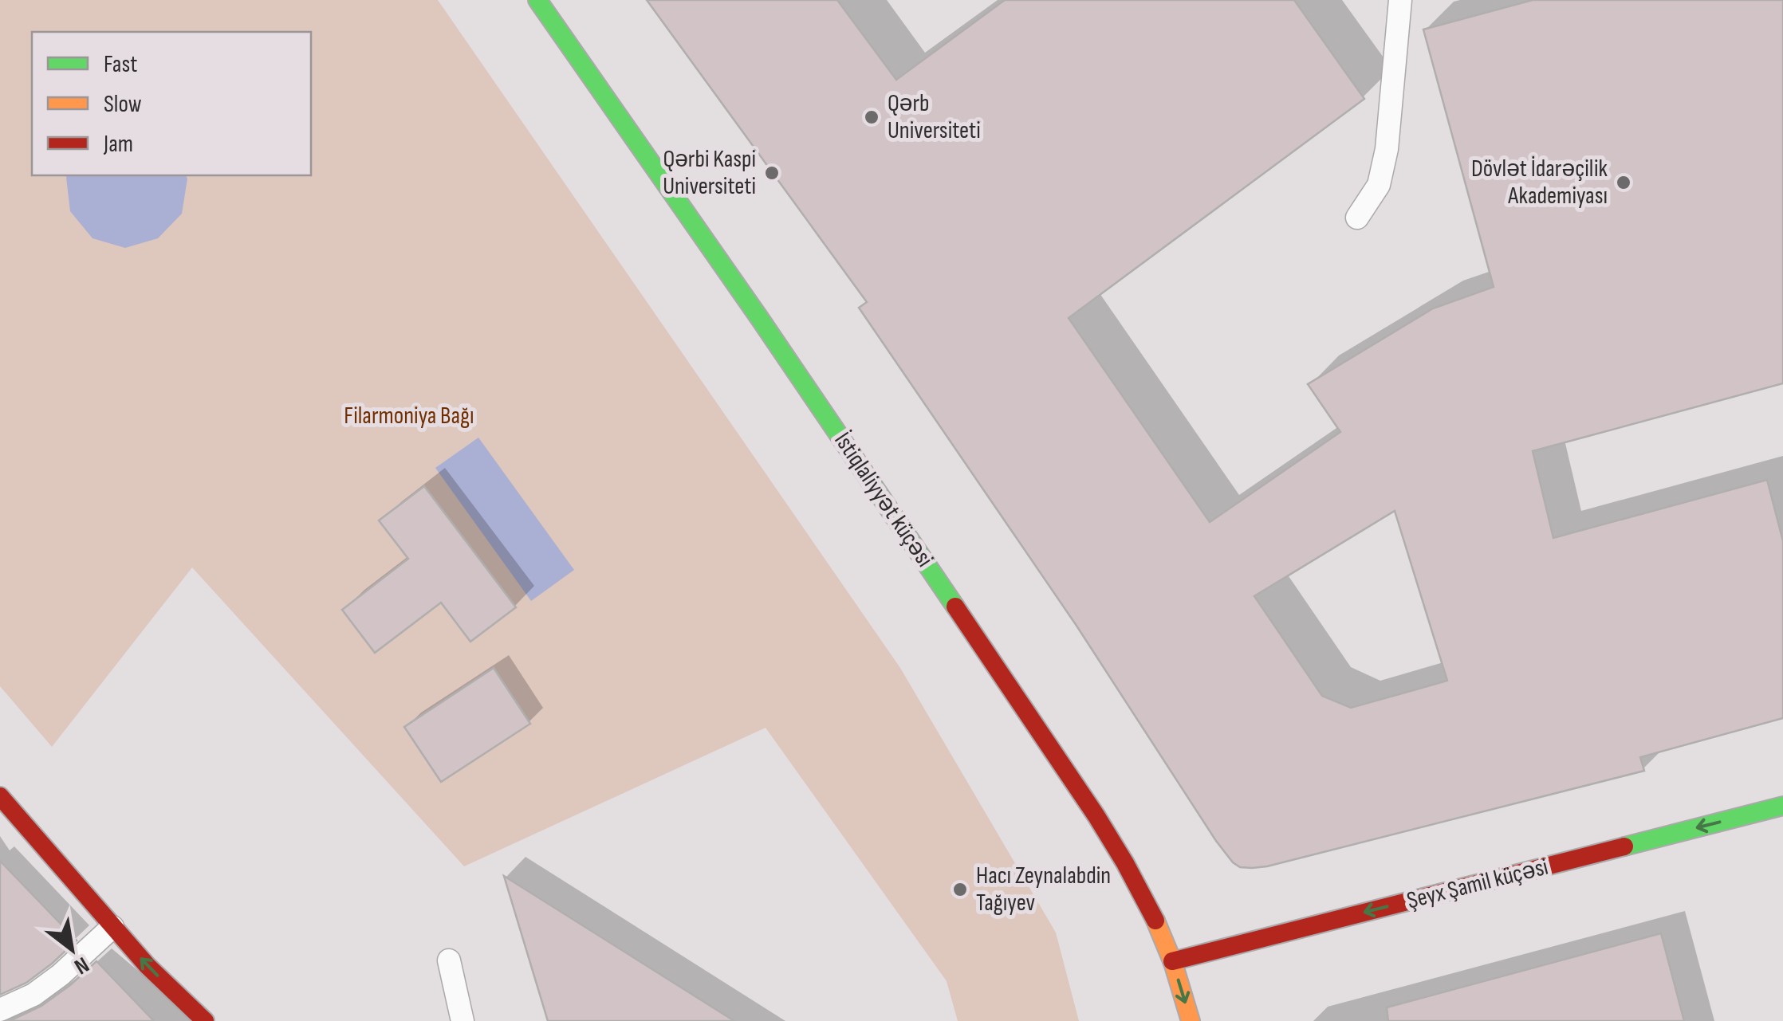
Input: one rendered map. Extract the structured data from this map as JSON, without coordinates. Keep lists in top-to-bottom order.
{
  "streets": {
    "main road": ["İstiqlaliyyət küçəsi", "Şeyx Şamil küçəsi"]
  },
  "crossings": [
    ["İstiqlaliyyət küçəsi", "Şeyx Şamil küçəsi"]
  ],
  "one_way": ["Şeyx Şamil küçəsi"],
  "parks": ["Filarmoniya Bağı"],
  "places": [
    "Qərb Universiteti",
    "Qərbi Kaspi Universiteti",
    "Dövlət İdarəçilik Akademiyası",
    "Hacı Zeynalabdin Tağıyev"
  ],
  "legend": ["Fast", "Slow", "Jam"],
  "north": "bottom right"
}
